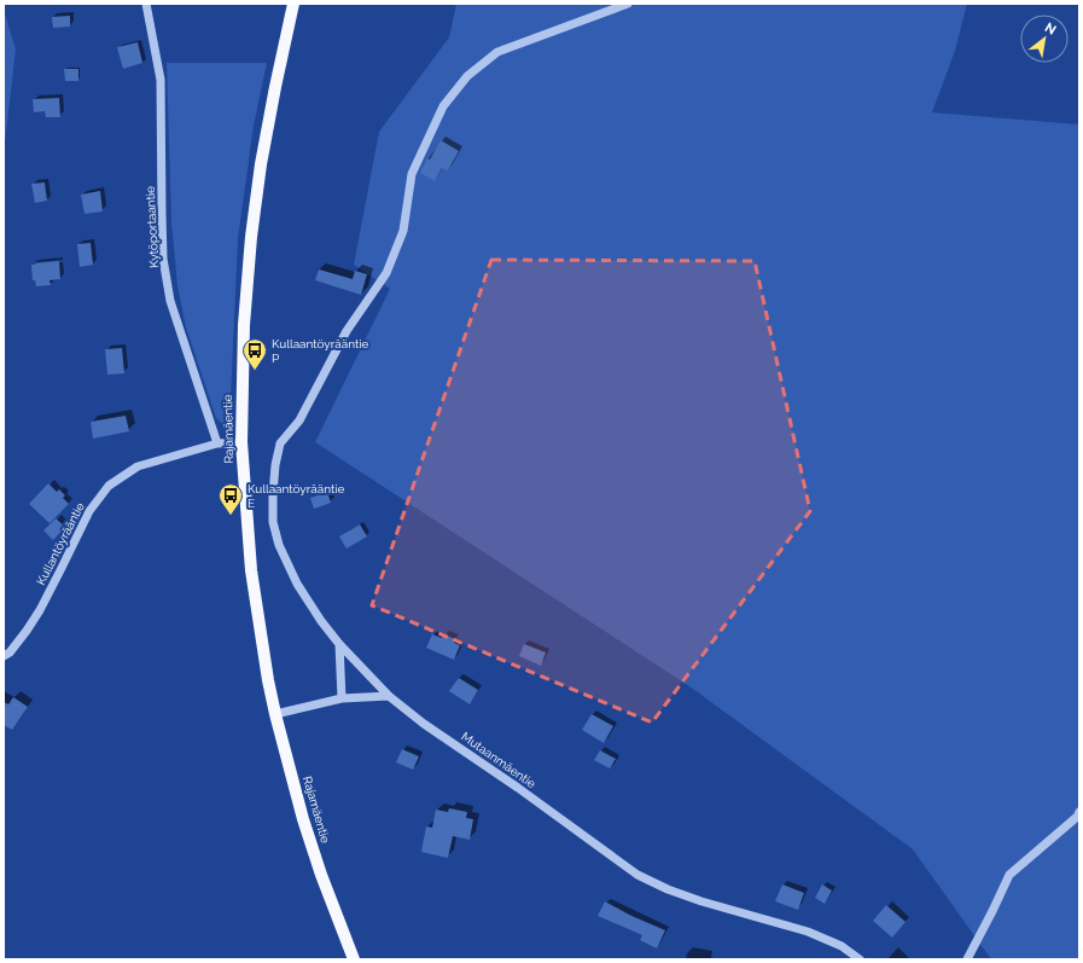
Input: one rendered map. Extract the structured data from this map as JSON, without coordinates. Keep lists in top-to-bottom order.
{
  "streets": {
    "main road": ["Rajamäentie"],
    "street": ["Kytöportaantie", "Kullantöyrääntie", "Mutaanmäentie"]
  },
  "crossings": [
    ["Kytöportaantie", "Kullantöyrääntie"],
    ["Rajamäentie", "Kullantöyrääntie"]
  ],
  "places": {
    "bus stop": ["Kullaantöyrääntie P", "Kullaantöyrääntie E"]
  },
  "north": "top right"
}
